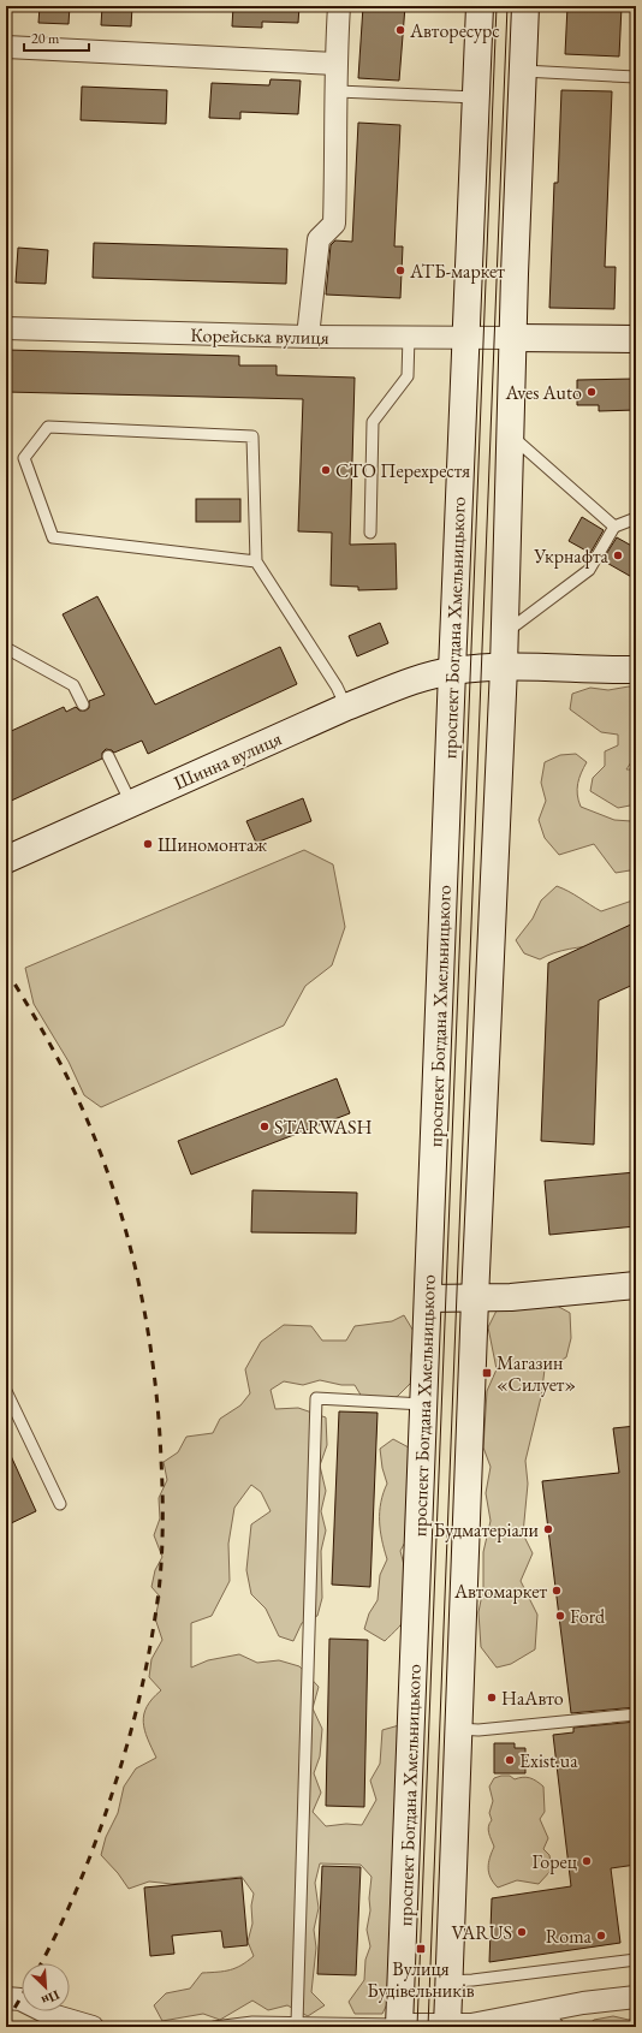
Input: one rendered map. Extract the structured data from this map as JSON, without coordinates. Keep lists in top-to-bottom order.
{
  "streets": {
    "main road": ["проспект Богдана Хмельницького", "Шинна вулиця"],
    "street": ["Корейська вулиця"]
  },
  "crossings": [
    ["Корейська вулиця", "проспект Богдана Хмельницького"],
    ["проспект Богдана Хмельницького", "Шинна вулиця"]
  ],
  "places": {
    "other": [
      "Авторесурс",
      "АТБ-маркет",
      "Aves Auto",
      "СТО Перехрестя",
      "Укрнафта",
      "Шиномонтаж",
      "STARWASH",
      "Будматеріали",
      "Автомаркет",
      "Ford",
      "НаАвто",
      "Exist.ua",
      "Горец",
      "VARUS",
      "Roma"
    ],
    "transit": ["Магазин «Силует»", "Вулиця Будівельників"]
  },
  "scale_bar": "20 m",
  "north": "bottom right"
}
